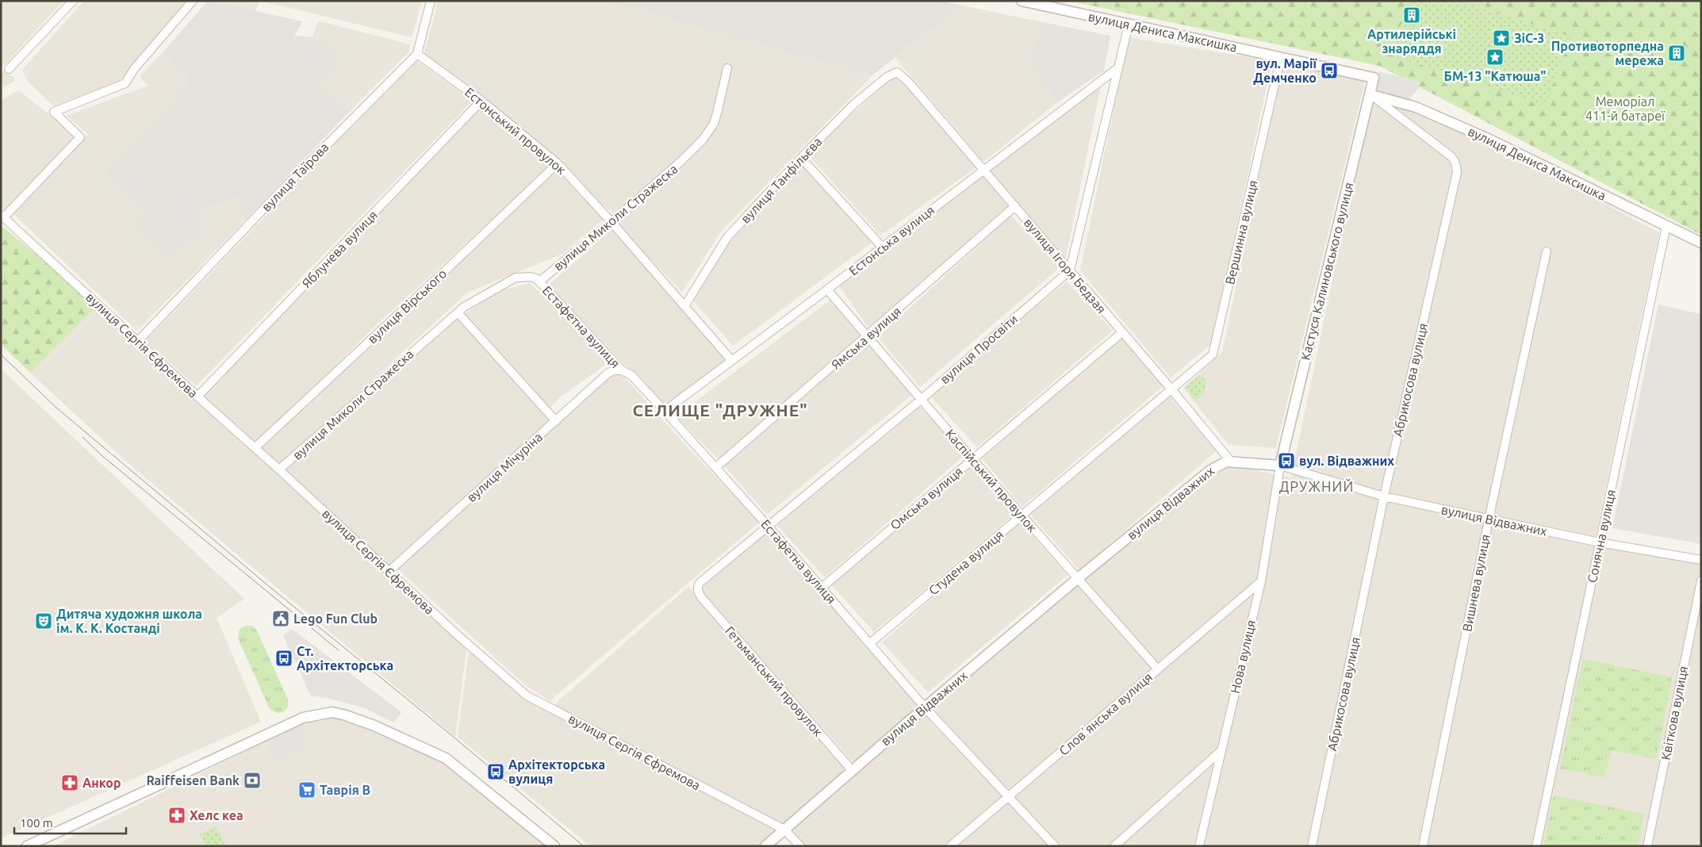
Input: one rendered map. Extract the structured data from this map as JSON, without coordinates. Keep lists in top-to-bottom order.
{
  "streets": {
    "street": [
      "вулиця Дениса Максишка",
      "Естонський провулок",
      "вулиця Таїрова",
      "вулиця Танфільєва",
      "вулиця Миколи Стражеска",
      "Вершинна вулиця",
      "Естонська вулиця",
      "Яблунева вулиця",
      "вулиця Ігоря Бедзая",
      "Кастуся Калиновського вулиця",
      "вулиця Вірського",
      "Естафетна вулиця",
      "Ямська вулиця",
      "вулиця Сергія Єфремова",
      "вулиця Просвіти",
      "Абрикосова вулиця",
      "вулиця Мічуріна",
      "Каспійський провулок",
      "Омська вулиця",
      "вулиця Відважних",
      "Сонячна вулиця",
      "Студена вулиця",
      "Вишнева вулиця",
      "Нова вулиця",
      "Гетьманський провулок",
      "Квіткова вулиця",
      "Словʼянська вулиця"
    ]
  },
  "crossings": [
    ["вулиця Дениса Максишка", "Вершинна вулиця"],
    ["вулиця Дениса Максишка", "Кастуся Калиновського вулиця"],
    ["вулиця Дениса Максишка", "Абрикосова вулиця"],
    ["вулиця Дениса Максишка", "Сонячна вулиця"],
    ["Естонський провулок", "вулиця Таїрова"],
    ["Естонський провулок", "вулиця Танфільєва"],
    ["Естонський провулок", "вулиця Миколи Стражеска"],
    ["Естонський провулок", "Естонська вулиця"],
    ["Естонський провулок", "Яблунева вулиця"],
    ["Естонський провулок", "вулиця Вірського"],
    ["вулиця Таїрова", "вулиця Сергія Єфремова"],
    ["вулиця Танфільєва", "вулиця Ігоря Бедзая"],
    ["вулиця Миколи Стражеска", "Естафетна вулиця"],
    ["вулиця Миколи Стражеска", "вулиця Сергія Єфремова"],
    ["Вершинна вулиця", "вулиця Ігоря Бедзая"],
    ["Вершинна вулиця", "Студена вулиця"],
    ["Естонська вулиця", "вулиця Ігоря Бедзая"],
    ["Естонська вулиця", "Естафетна вулиця"],
    ["Естонська вулиця", "Каспійський провулок"],
    ["Яблунева вулиця", "вулиця Сергія Єфремова"],
    ["вулиця Ігоря Бедзая", "Ямська вулиця"],
    ["вулиця Ігоря Бедзая", "вулиця Просвіти"],
    ["вулиця Ігоря Бедзая", "Омська вулиця"],
    ["вулиця Ігоря Бедзая", "вулиця Відважних"],
    ["вулиця Ігоря Бедзая", "Студена вулиця"],
    ["Кастуся Калиновського вулиця", "Абрикосова вулиця"],
    ["Кастуся Калиновського вулиця", "вулиця Відважних"],
    ["Кастуся Калиновського вулиця", "Нова вулиця"],
    ["вулиця Вірського", "вулиця Сергія Єфремова"],
    ["Естафетна вулиця", "Ямська вулиця"],
    ["Естафетна вулиця", "вулиця Просвіти"],
    ["Естафетна вулиця", "вулиця Мічуріна"],
    ["Естафетна вулиця", "Омська вулиця"],
    ["Естафетна вулиця", "вулиця Відважних"],
    ["Естафетна вулиця", "Студена вулиця"],
    ["Естафетна вулиця", "Словʼянська вулиця"],
    ["Ямська вулиця", "Каспійський провулок"],
    ["вулиця Сергія Єфремова", "вулиця Мічуріна"],
    ["вулиця Сергія Єфремова", "вулиця Відважних"],
    ["вулиця Просвіти", "Каспійський провулок"],
    ["вулиця Просвіти", "Гетьманський провулок"],
    ["Абрикосова вулиця", "вулиця Відважних"],
    ["Каспійський провулок", "Омська вулиця"],
    ["Каспійський провулок", "вулиця Відважних"],
    ["Каспійський провулок", "Студена вулиця"],
    ["Каспійський провулок", "Словʼянська вулиця"],
    ["вулиця Відважних", "Сонячна вулиця"],
    ["вулиця Відважних", "Вишнева вулиця"],
    ["вулиця Відважних", "Нова вулиця"],
    ["вулиця Відважних", "Гетьманський провулок"],
    ["Нова вулиця", "Словʼянська вулиця"]
  ],
  "districts": ["СЕЛИЩЕ \"ДРУЖНЕ\"", "ДРУЖНИЙ"],
  "parks": ["Меморіал 411-й батареї"],
  "places": {
    "building": ["Артилерійські знаряддя", "Противоторпедна мережа"],
    "place": ["ЗіС-3", "БМ-13 \"Катюша\""],
    "bus stop": [
      "вул. Марії Демченко",
      "вул. Відважних",
      "Ст. Архітекторська",
      "Архітекторська вулиця"
    ],
    "public building": ["Lego Fun Club"],
    "theatre": ["Дитяча художня школа ім. К. К. Костанді"],
    "bank": ["Raiffeisen Bank"],
    "pharmacy": ["Анкор", "Хелс кеа"],
    "supermarket": ["Таврія В"]
  },
  "scale_bar": "100 m"
}
